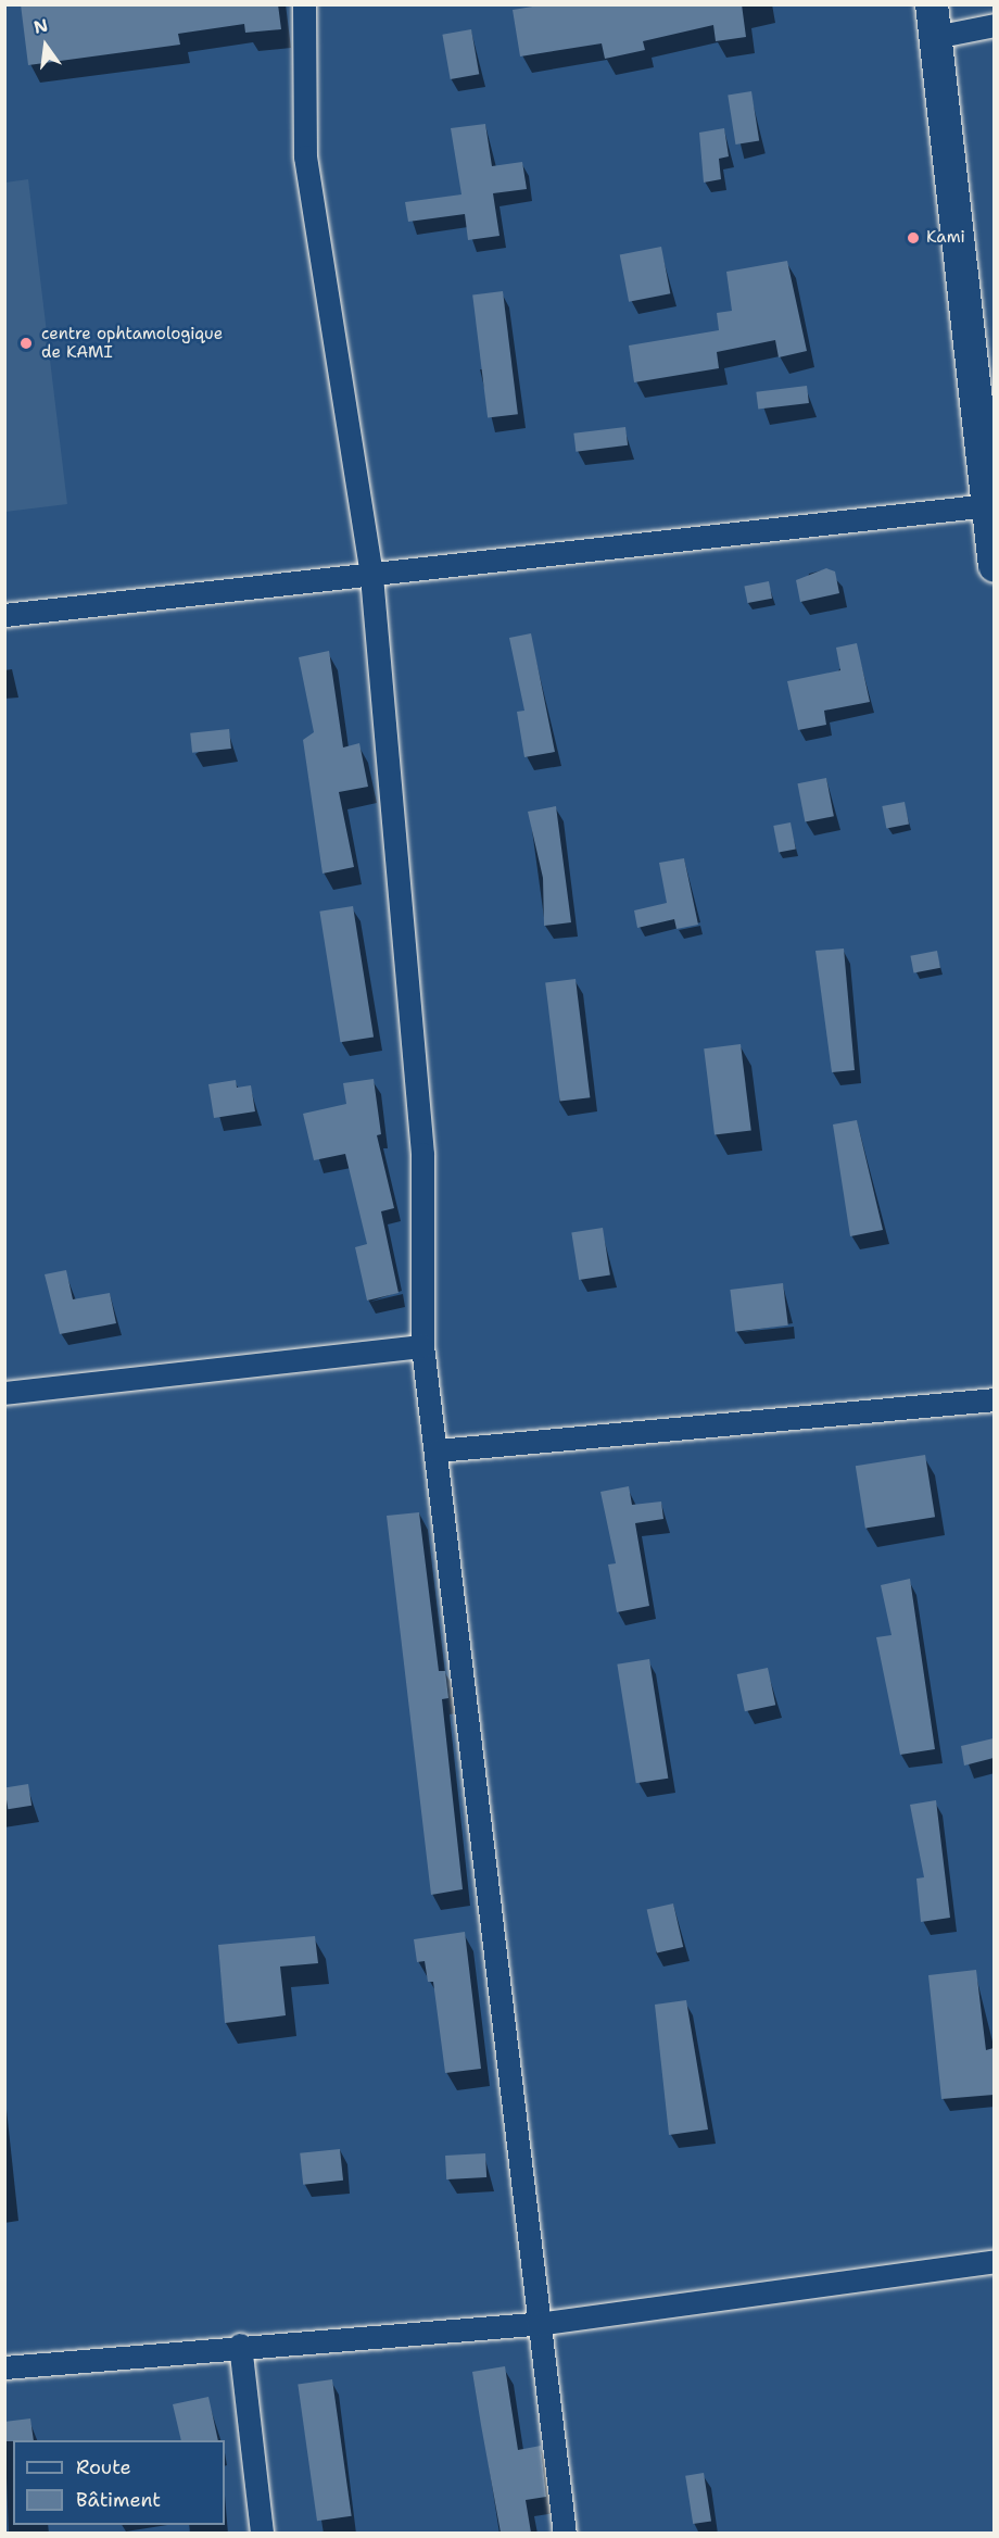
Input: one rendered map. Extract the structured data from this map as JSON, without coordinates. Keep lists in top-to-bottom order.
{
  "places": ["Kami", "centre ophtamologique de KAMI"],
  "legend": ["Route", "Bâtiment"],
  "north": "top"
}
